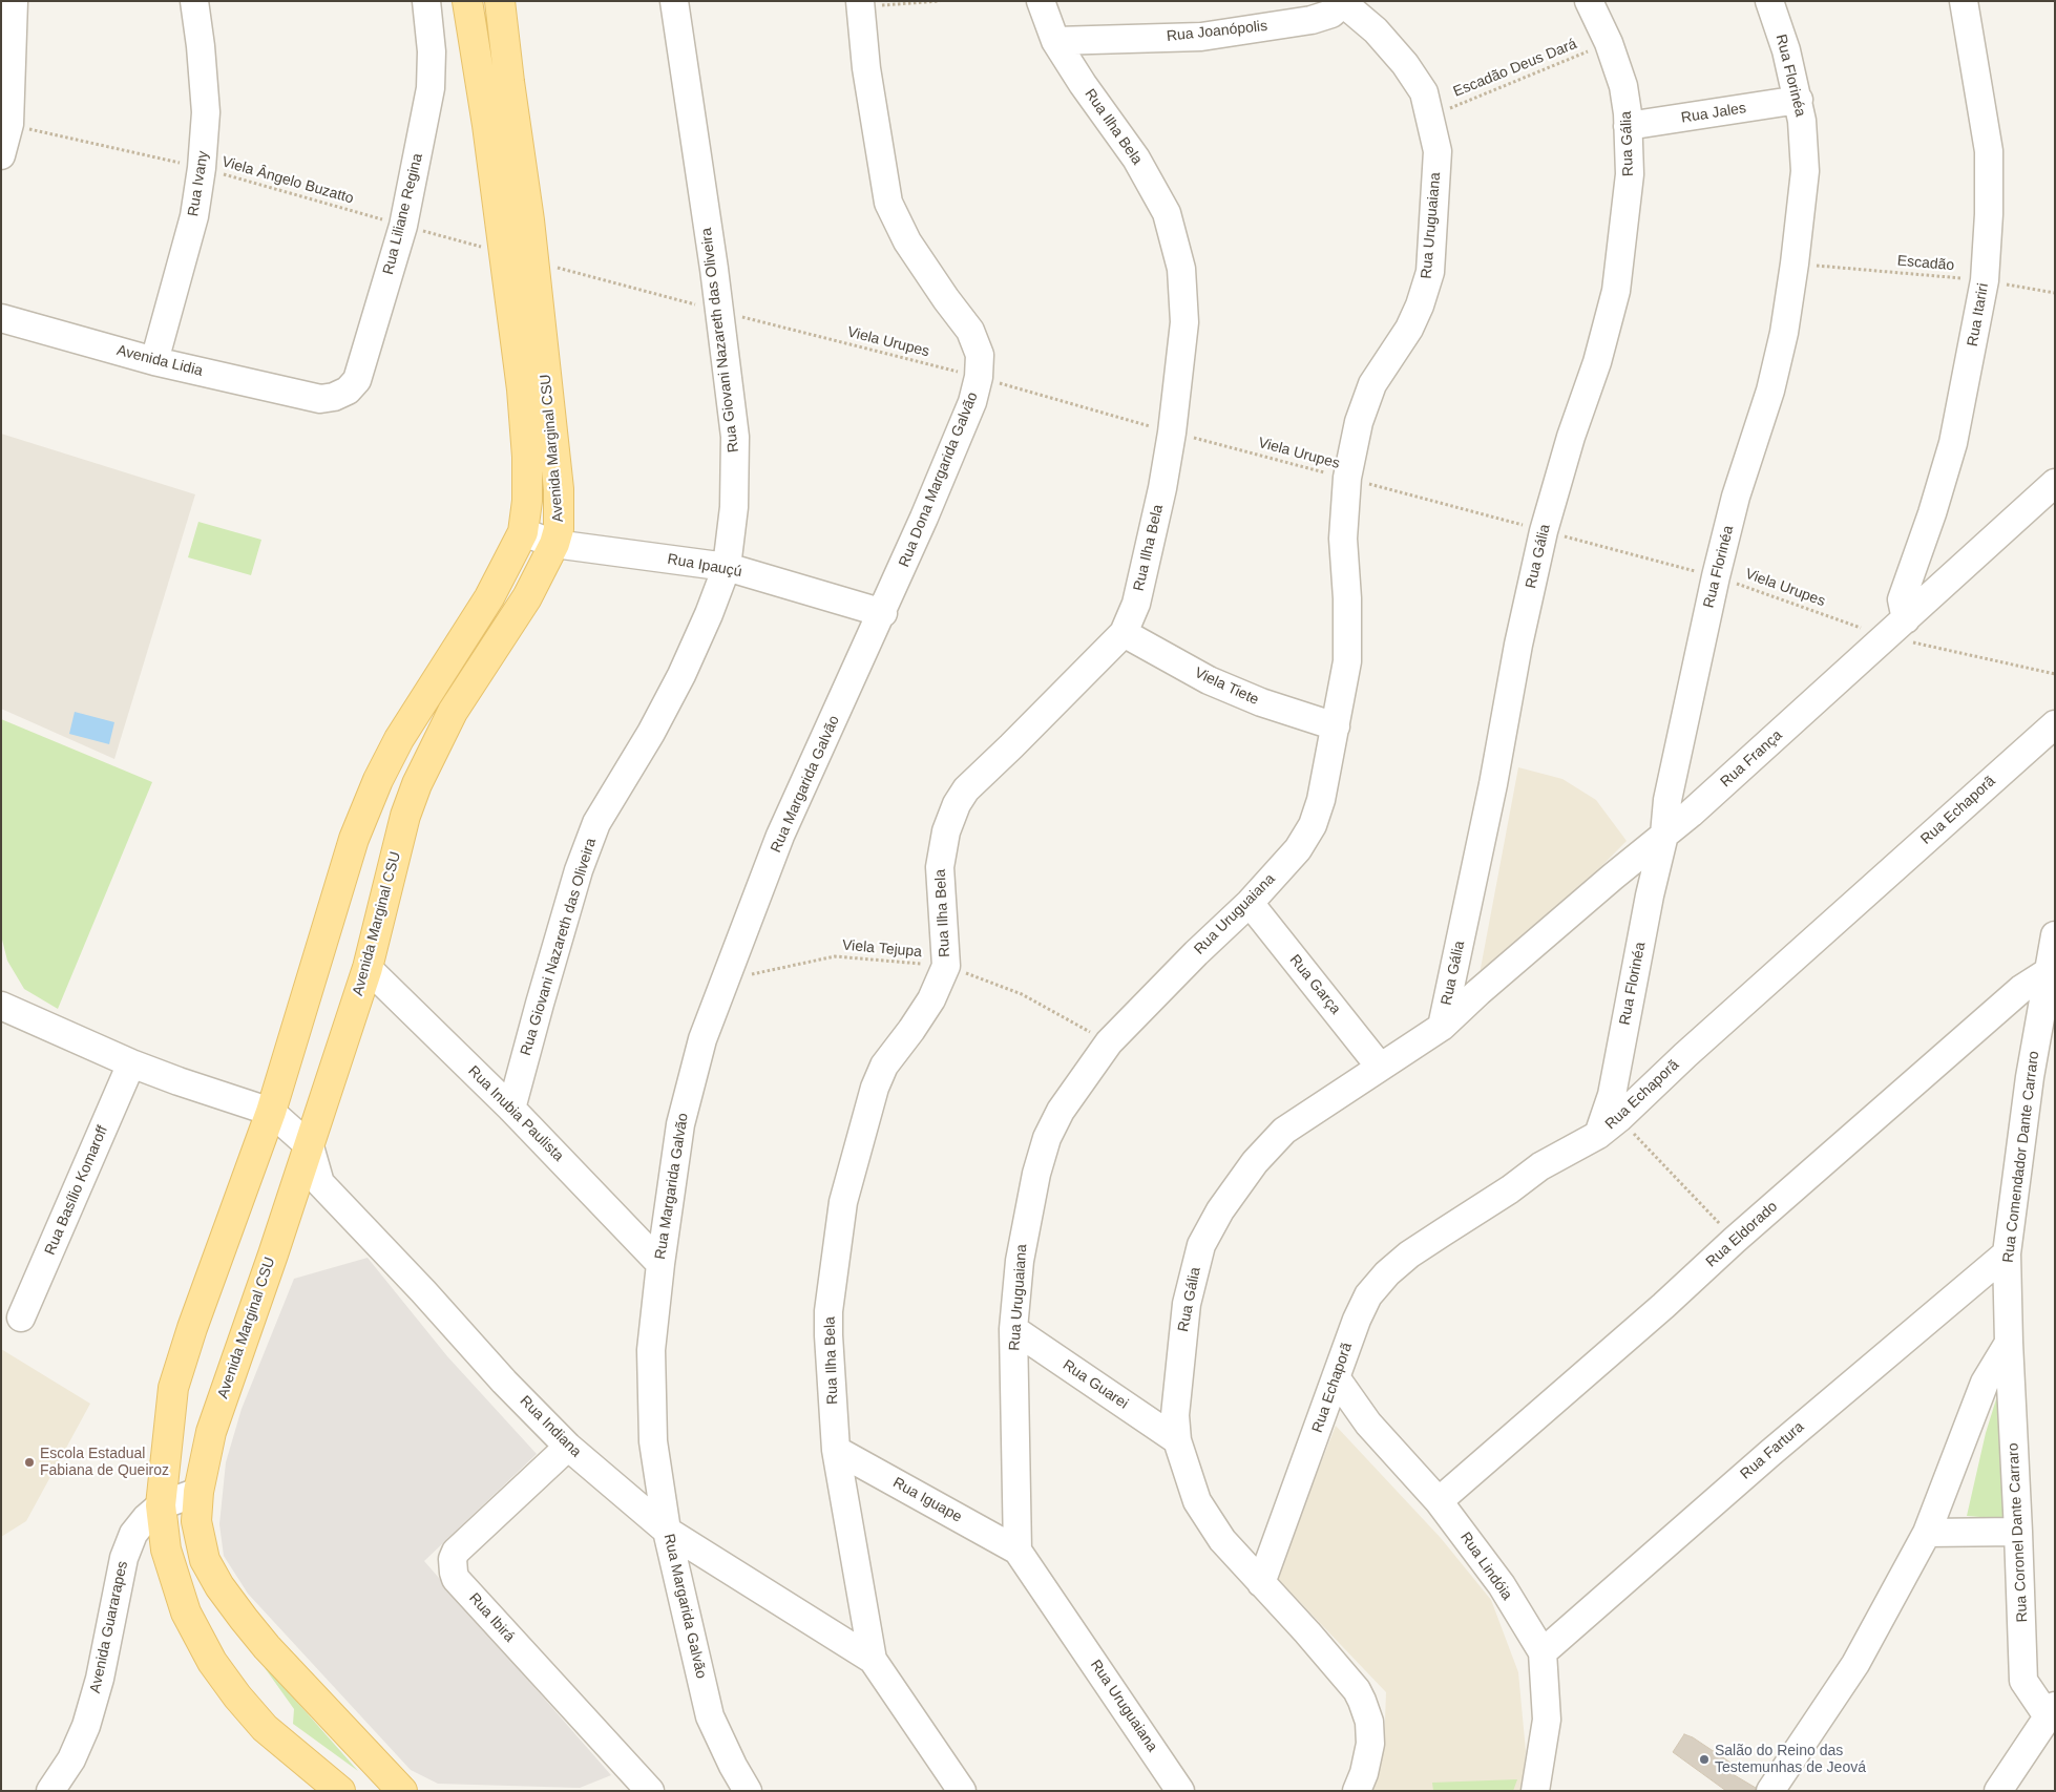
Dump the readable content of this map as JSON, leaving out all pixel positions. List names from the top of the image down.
{
  "streets": {
    "main road": ["Avenida Marginal CSU"],
    "street": [
      "Rua Joanópolis",
      "Rua Florinéa",
      "Rua Jales",
      "Rua Ilha Bela",
      "Rua Gália",
      "Rua Ivany",
      "Rua Liliane Regina",
      "Rua Uruguaiana",
      "Rua Itariri",
      "Rua Giovani Nazareth das Oliveira",
      "Avenida Lidia",
      "Rua Dona Margarida Galvão",
      "Rua Ipauçú",
      "Viela Tiete",
      "Rua França",
      "Rua Margarida Galvão",
      "Rua Echaporã",
      "Rua Garça",
      "Rua Inubia Paulista",
      "Rua Comendador Dante Carraro",
      "Rua Basílio Komaroff",
      "Rua Eldorado",
      "Rua Guarei",
      "Rua Indiana",
      "Rua Fartura",
      "Rua Iguape",
      "Rua Coronel Dante Carraro",
      "Rua Lindóia",
      "Rua Ibirá",
      "Avenida Guararapes"
    ],
    "path": [
      "Escadão Deus Dará",
      "Viela Ângelo Buzatto",
      "Escadão",
      "Viela Urupes",
      "Viela Tejupa"
    ]
  },
  "crossings": [
    ["Rua Joanópolis", "Rua Ilha Bela"],
    ["Rua Joanópolis", "Rua Uruguaiana"],
    ["Escadão Deus Dará", "Rua Gália"],
    ["Escadão Deus Dará", "Rua Uruguaiana"],
    ["Rua Florinéa", "Rua Jales"],
    ["Rua Florinéa", "Escadão"],
    ["Rua Florinéa", "Viela Urupes"],
    ["Rua Florinéa", "Rua França"],
    ["Rua Florinéa", "Rua Echaporã"],
    ["Rua Jales", "Rua Gália"],
    ["Rua Ilha Bela", "Viela Urupes"],
    ["Rua Ilha Bela", "Viela Tiete"],
    ["Rua Ilha Bela", "Viela Tejupa"],
    ["Rua Ilha Bela", "Rua Indiana"],
    ["Rua Ilha Bela", "Rua Iguape"],
    ["Rua Gália", "Viela Urupes"],
    ["Rua Gália", "Rua França"],
    ["Rua Gália", "Rua Echaporã"],
    ["Rua Gália", "Rua Garça"],
    ["Rua Gália", "Rua Guarei"],
    ["Viela Ângelo Buzatto", "Rua Ivany"],
    ["Viela Ângelo Buzatto", "Rua Liliane Regina"],
    ["Viela Ângelo Buzatto", "Avenida Marginal CSU"],
    ["Rua Ivany", "Avenida Lidia"],
    ["Rua Liliane Regina", "Avenida Lidia"],
    ["Rua Uruguaiana", "Viela Urupes"],
    ["Rua Uruguaiana", "Viela Tiete"],
    ["Rua Uruguaiana", "Viela Tejupa"],
    ["Rua Uruguaiana", "Rua Garça"],
    ["Rua Uruguaiana", "Rua Guarei"],
    ["Rua Uruguaiana", "Rua Iguape"],
    ["Escadão", "Rua Itariri"],
    ["Rua Itariri", "Viela Urupes"],
    ["Rua Itariri", "Rua França"],
    ["Rua Giovani Nazareth das Oliveira", "Viela Urupes"],
    ["Rua Giovani Nazareth das Oliveira", "Rua Ipauçú"],
    ["Rua Giovani Nazareth das Oliveira", "Rua Inubia Paulista"],
    ["Viela Urupes", "Avenida Marginal CSU"],
    ["Viela Urupes", "Rua Dona Margarida Galvão"],
    ["Viela Urupes", "Rua França"],
    ["Avenida Marginal CSU", "Rua Ipauçú"],
    ["Avenida Marginal CSU", "Rua Inubia Paulista"],
    ["Avenida Marginal CSU", "Rua Indiana"],
    ["Avenida Marginal CSU", "Avenida Guararapes"],
    ["Rua Dona Margarida Galvão", "Rua Margarida Galvão"],
    ["Rua Ipauçú", "Rua Margarida Galvão"],
    ["Rua Margarida Galvão", "Viela Tejupa"],
    ["Rua Margarida Galvão", "Rua Inubia Paulista"],
    ["Rua Margarida Galvão", "Rua Indiana"],
    ["Rua Echaporã", "Rua Lindóia"],
    ["Rua Comendador Dante Carraro", "Rua Eldorado"],
    ["Rua Comendador Dante Carraro", "Rua Fartura"],
    ["Rua Comendador Dante Carraro", "Rua Coronel Dante Carraro"],
    ["Rua Eldorado", "Rua Lindóia"],
    ["Rua Indiana", "Rua Ibirá"],
    ["Rua Fartura", "Rua Lindóia"]
  ],
  "places": ["Escola Estadual Fabiana de Queiroz", "Salão do Reino das Testemunhas de Jeová"]
}
